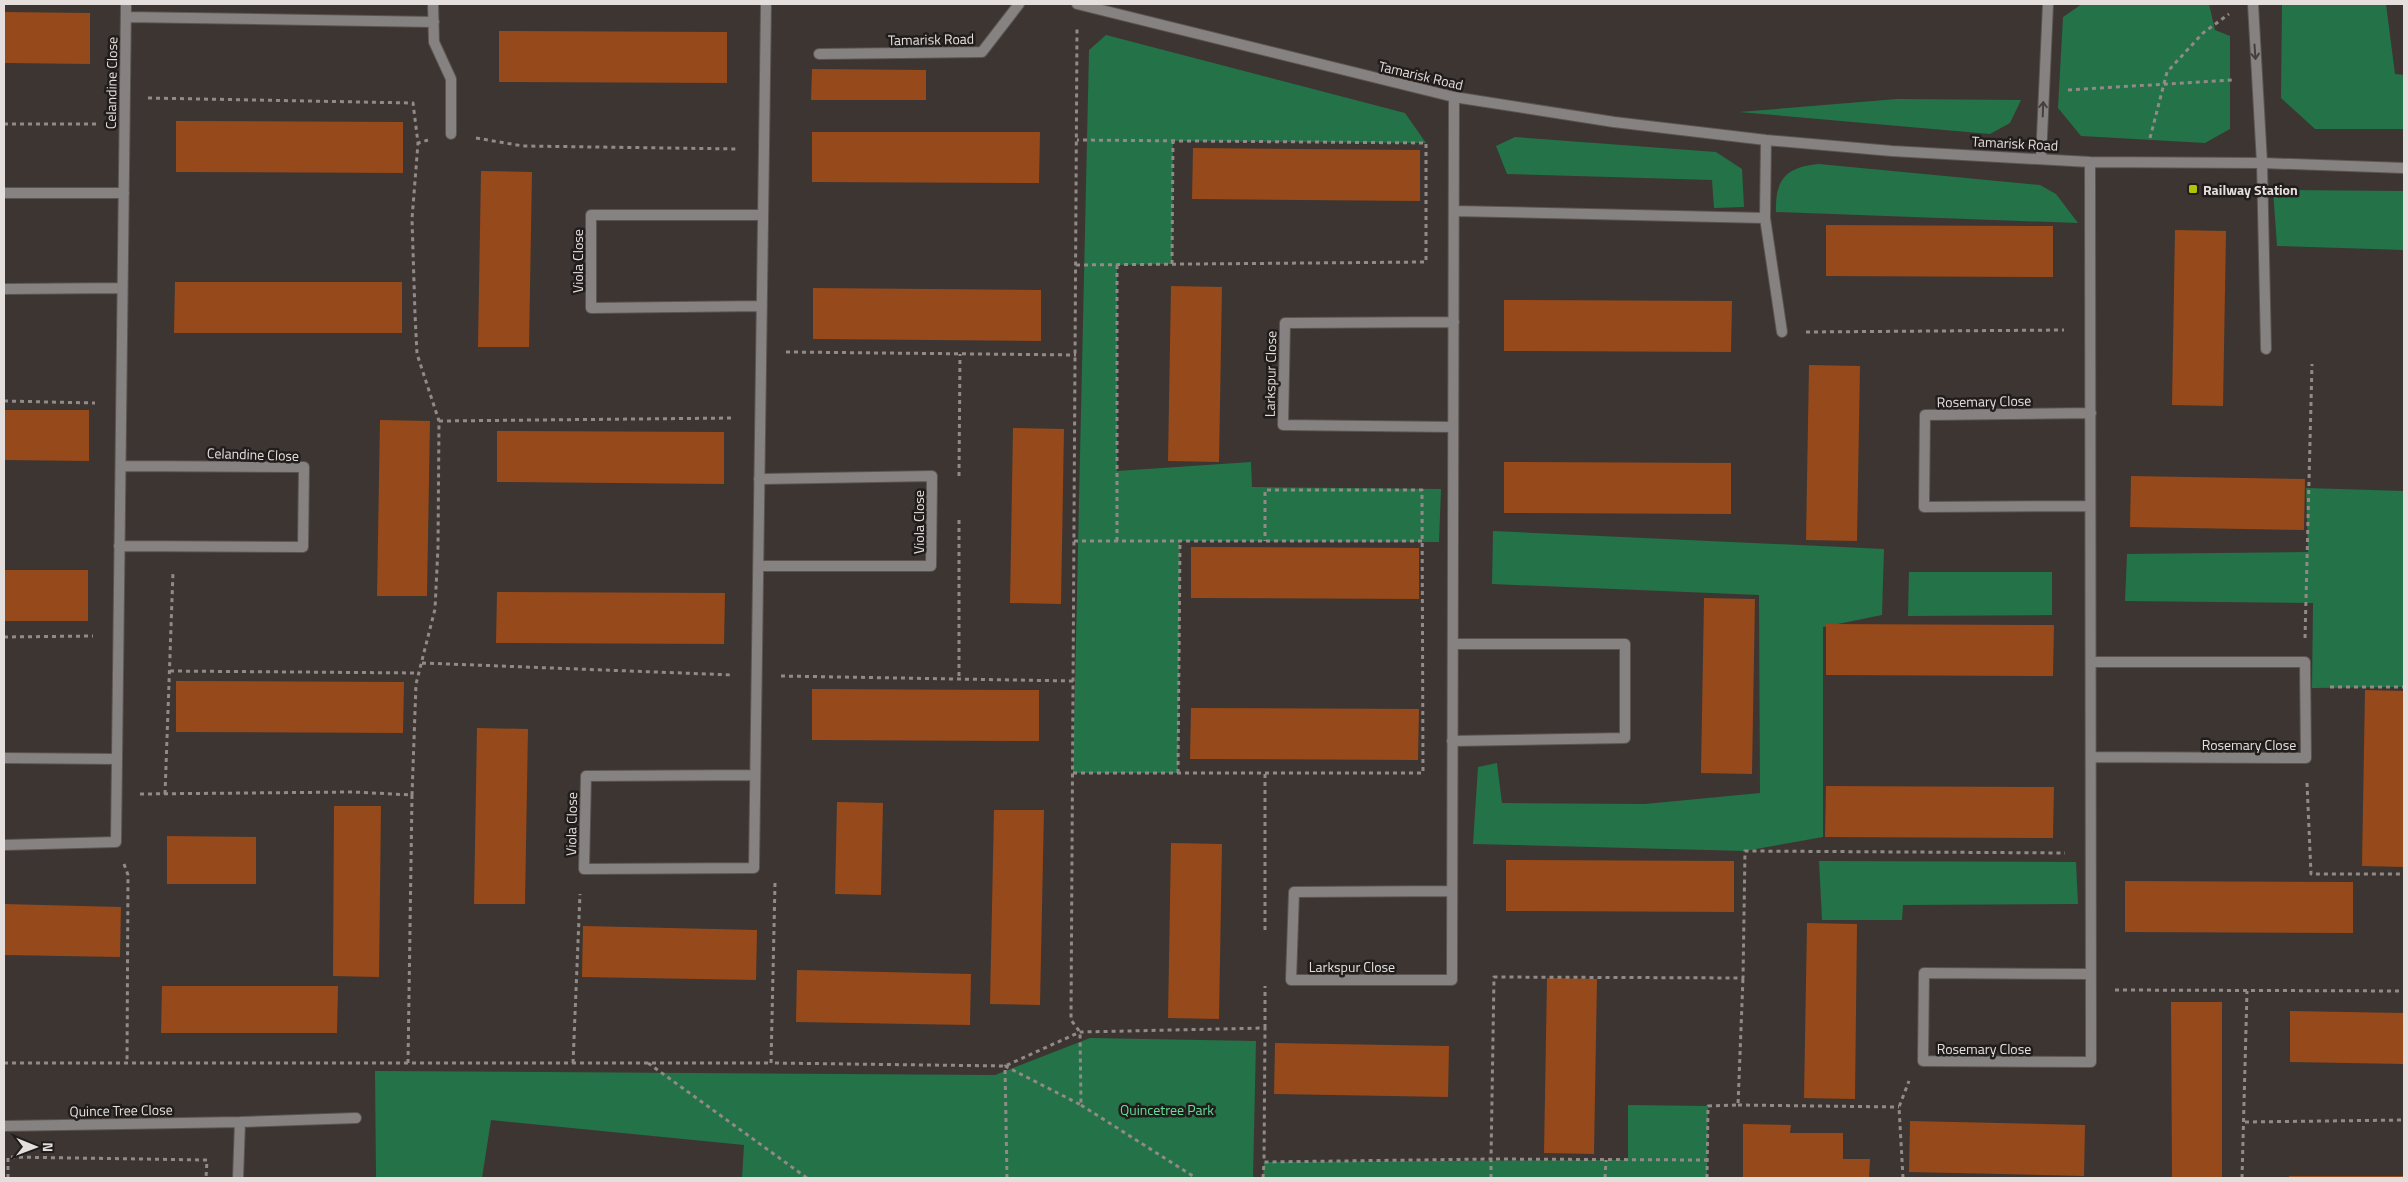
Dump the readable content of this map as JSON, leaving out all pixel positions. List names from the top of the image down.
{
  "streets": {
    "street": [
      "Tamarisk Road",
      "Celandine Close",
      "Viola Close",
      "Larkspur Close",
      "Rosemary Close",
      "Quince Tree Close"
    ]
  },
  "crossings": [
    ["Tamarisk Road", "Larkspur Close"],
    ["Tamarisk Road", "Rosemary Close"]
  ],
  "parks": ["Quincetree Park"],
  "places": {
    "transit": ["Railway Station"]
  },
  "north": "right"
}
